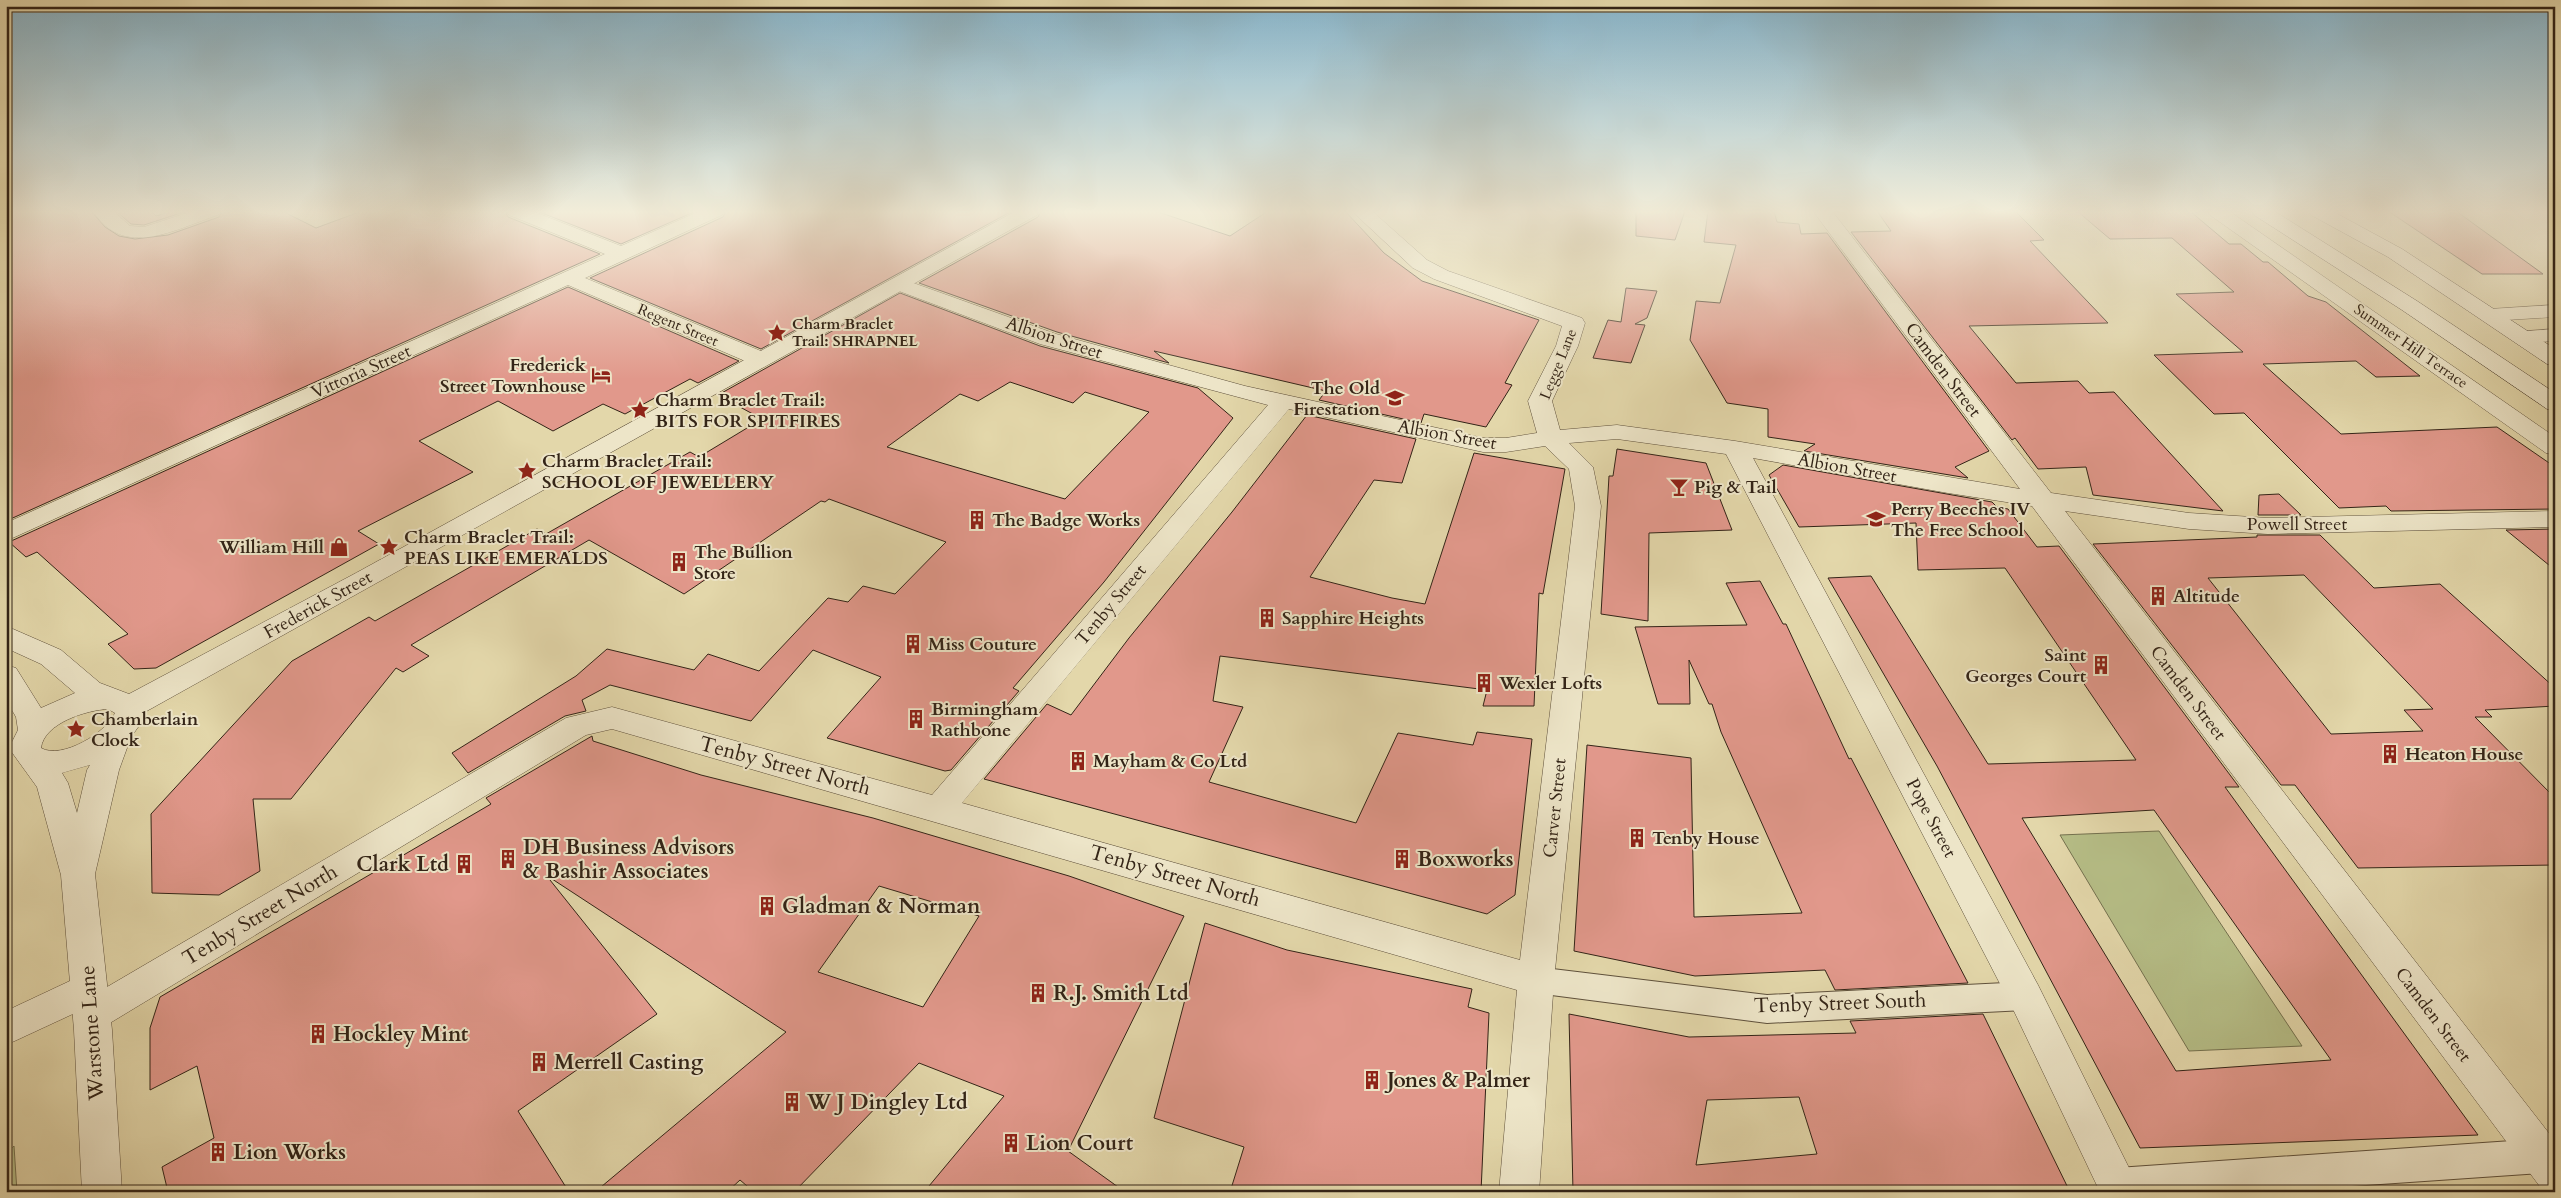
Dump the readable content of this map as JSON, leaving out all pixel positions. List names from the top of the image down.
{
  "streets": {
    "street": [
      "Regent Street",
      "Albion Street",
      "Summer Hill Terrace",
      "Legge Lane",
      "Camden Street",
      "Vittoria Street",
      "Powell Street",
      "Frederick Street",
      "Tenby Street",
      "Tenby Street North",
      "Carver Street",
      "Pope Street",
      "Tenby Street South",
      "Warstone Lane"
    ]
  },
  "crossings": [
    ["Regent Street", "Vittoria Street"],
    ["Regent Street", "Frederick Street"],
    ["Albion Street", "Legge Lane"],
    ["Albion Street", "Camden Street"],
    ["Albion Street", "Powell Street"],
    ["Albion Street", "Frederick Street"],
    ["Albion Street", "Tenby Street"],
    ["Albion Street", "Carver Street"],
    ["Albion Street", "Pope Street"],
    ["Legge Lane", "Carver Street"],
    ["Camden Street", "Powell Street"],
    ["Frederick Street", "Warstone Lane"],
    ["Tenby Street", "Tenby Street North"],
    ["Tenby Street North", "Carver Street"],
    ["Tenby Street North", "Tenby Street South"],
    ["Tenby Street North", "Warstone Lane"],
    ["Carver Street", "Tenby Street South"],
    ["Pope Street", "Tenby Street South"]
  ],
  "places": {
    "place": [
      "Charm Braclet Trail: SHRAPNEL",
      "Charm Braclet Trail: BITS FOR SPITFIRES",
      "Charm Braclet Trail: SCHOOL OF JEWELLERY",
      "Charm Braclet Trail: PEAS LIKE EMERALDS",
      "Chamberlain Clock"
    ],
    "hotel": ["Frederick Street Townhouse"],
    "school or university": ["The Old Firestation", "Perry Beeches IV The Free School"],
    "bar": ["Pig & Tail"],
    "building": [
      "The Badge Works",
      "The Bullion Store",
      "Altitude",
      "Sapphire Heights",
      "Miss Couture",
      "Saint Georges Court",
      "Wexler Lofts",
      "Birmingham Rathbone",
      "Heaton House",
      "Mayham & Co Ltd",
      "Tenby House",
      "DH Business Advisors & Bashir Associates",
      "Boxworks",
      "Clark Ltd",
      "Gladman & Norman",
      "R.J. Smith Ltd",
      "Hockley Mint",
      "Merrell Casting",
      "Jones & Palmer",
      "W J Dingley Ltd",
      "Lion Court",
      "Lion Works"
    ],
    "shop": ["William Hill"]
  }
}
